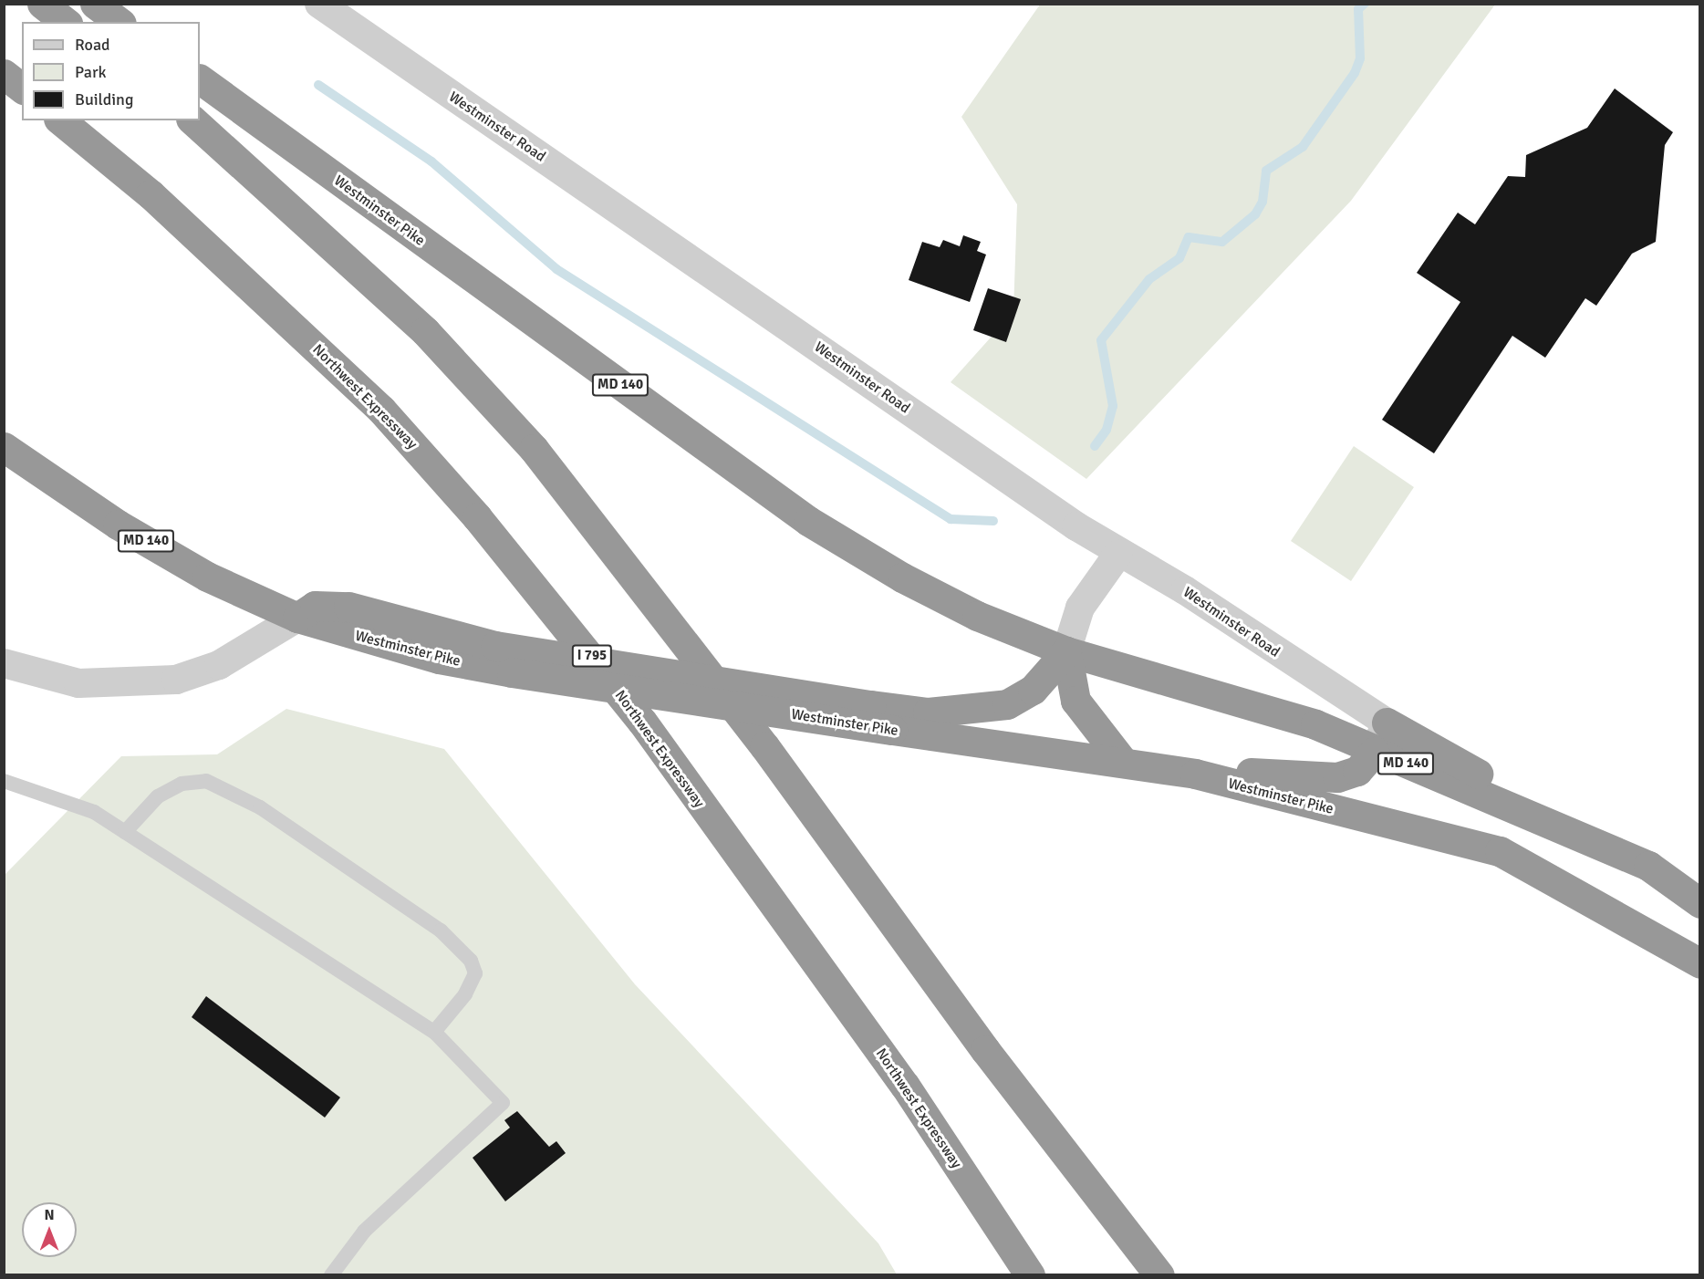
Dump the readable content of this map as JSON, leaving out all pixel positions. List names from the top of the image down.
{
  "streets": {
    "highway": [
      "Westminster Pike",
      "MD 140",
      "Northwest Expressway",
      "I 795"
    ],
    "street": ["Westminster Road"]
  },
  "legend": ["Road", "Park", "Building"],
  "north": "top"
}
